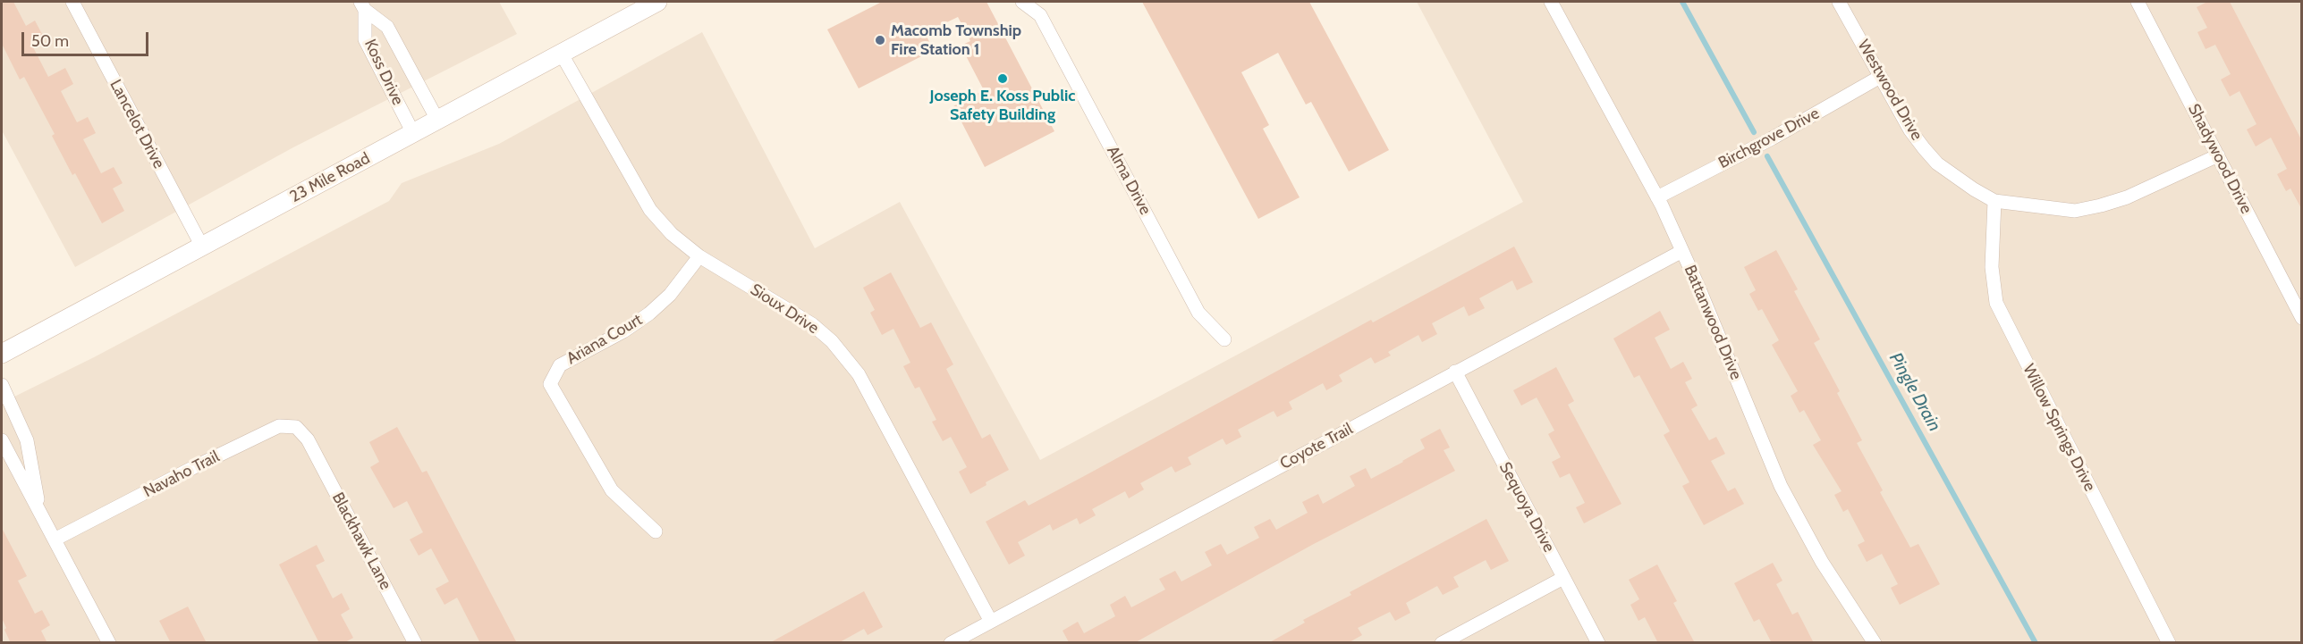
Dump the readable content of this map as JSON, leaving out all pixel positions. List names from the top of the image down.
{
  "streets": {
    "main road": ["23 Mile Road"],
    "street": [
      "Koss Drive",
      "Westwood Drive",
      "Lancelot Drive",
      "Birchgrove Drive",
      "Shadywood Drive",
      "Alma Drive",
      "Sioux Drive",
      "Battanwood Drive",
      "Ariana Court",
      "Willow Springs Drive",
      "Coyote Trail",
      "Navaho Trail",
      "Sequoya Drive",
      "Blackhawk Lane"
    ]
  },
  "crossings": [
    ["Koss Drive", "23 Mile Road"],
    ["Westwood Drive", "Birchgrove Drive"],
    ["Westwood Drive", "Shadywood Drive"],
    ["Westwood Drive", "Willow Springs Drive"],
    ["Lancelot Drive", "23 Mile Road"],
    ["Birchgrove Drive", "Battanwood Drive"],
    ["23 Mile Road", "Sioux Drive"],
    ["Sioux Drive", "Ariana Court"],
    ["Sioux Drive", "Coyote Trail"],
    ["Battanwood Drive", "Coyote Trail"],
    ["Coyote Trail", "Sequoya Drive"],
    ["Navaho Trail", "Blackhawk Lane"]
  ],
  "water": ["Pingle Drain"],
  "places": ["Macomb Township Fire Station 1", "Joseph E. Koss Public Safety Building"],
  "scale_bar": "50 m"
}
